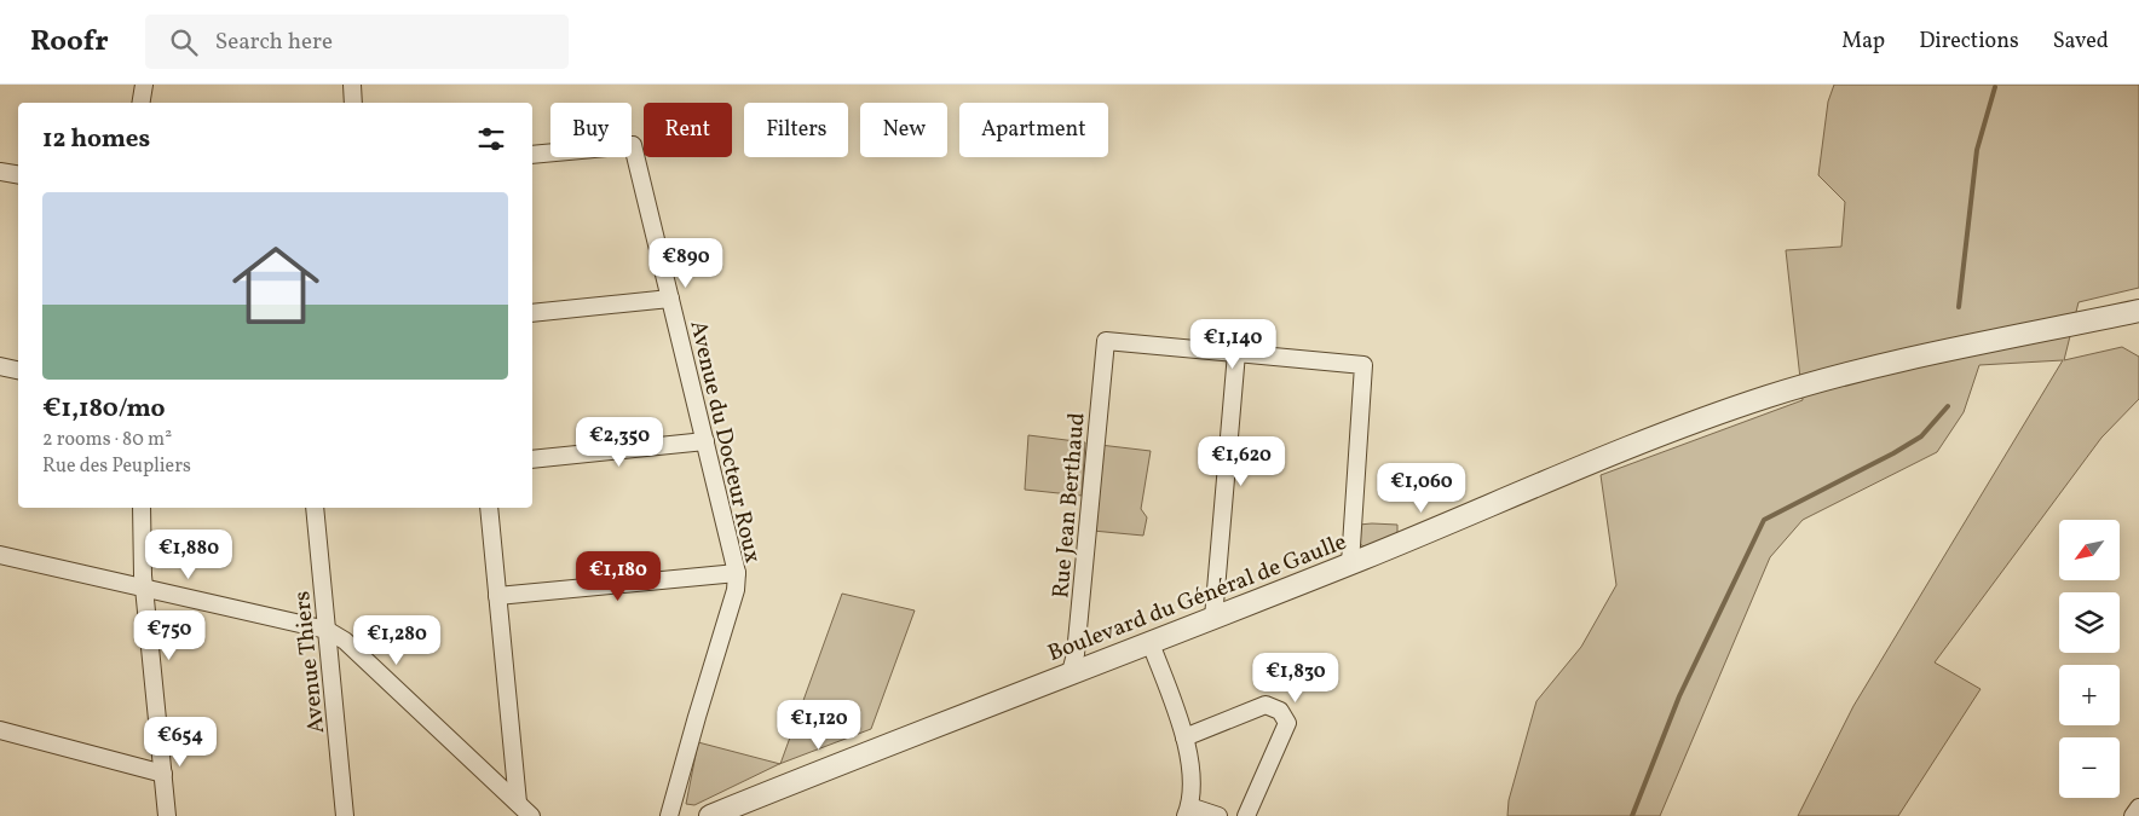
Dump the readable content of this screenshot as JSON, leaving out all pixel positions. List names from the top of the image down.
{
  "streets": {
    "street": [
      "Avenue du Docteur Roux",
      "Rue Jean Berthaud",
      "Boulevard du Général de Gaulle",
      "Avenue Thiers"
    ]
  },
  "crossings": [
    ["Rue Jean Berthaud", "Boulevard du Général de Gaulle"]
  ],
  "north": "bottom left",
  "page": {
    "header": "Roofr",
    "search": "Search here",
    "nav": ["Map", "Directions", "Saved"],
    "chip": [
      "Buy",
      "Rent",
      "Filters",
      "New",
      "Apartment"
    ],
    "heading": "12 homes",
    "list": [
      {
        "name": "€1,180/mo",
        "note": "2 rooms · 80 m² · Rue des Peupliers"
      }
    ],
    "price": [
      "€890",
      "€1,140",
      "€2,350",
      "€1,620",
      "€1,060",
      "€1,880",
      "€1,180",
      "€750",
      "€1,280",
      "€1,830",
      "€1,120",
      "€654"
    ],
    "map_buttons": ["+", "−"]
  }
}
